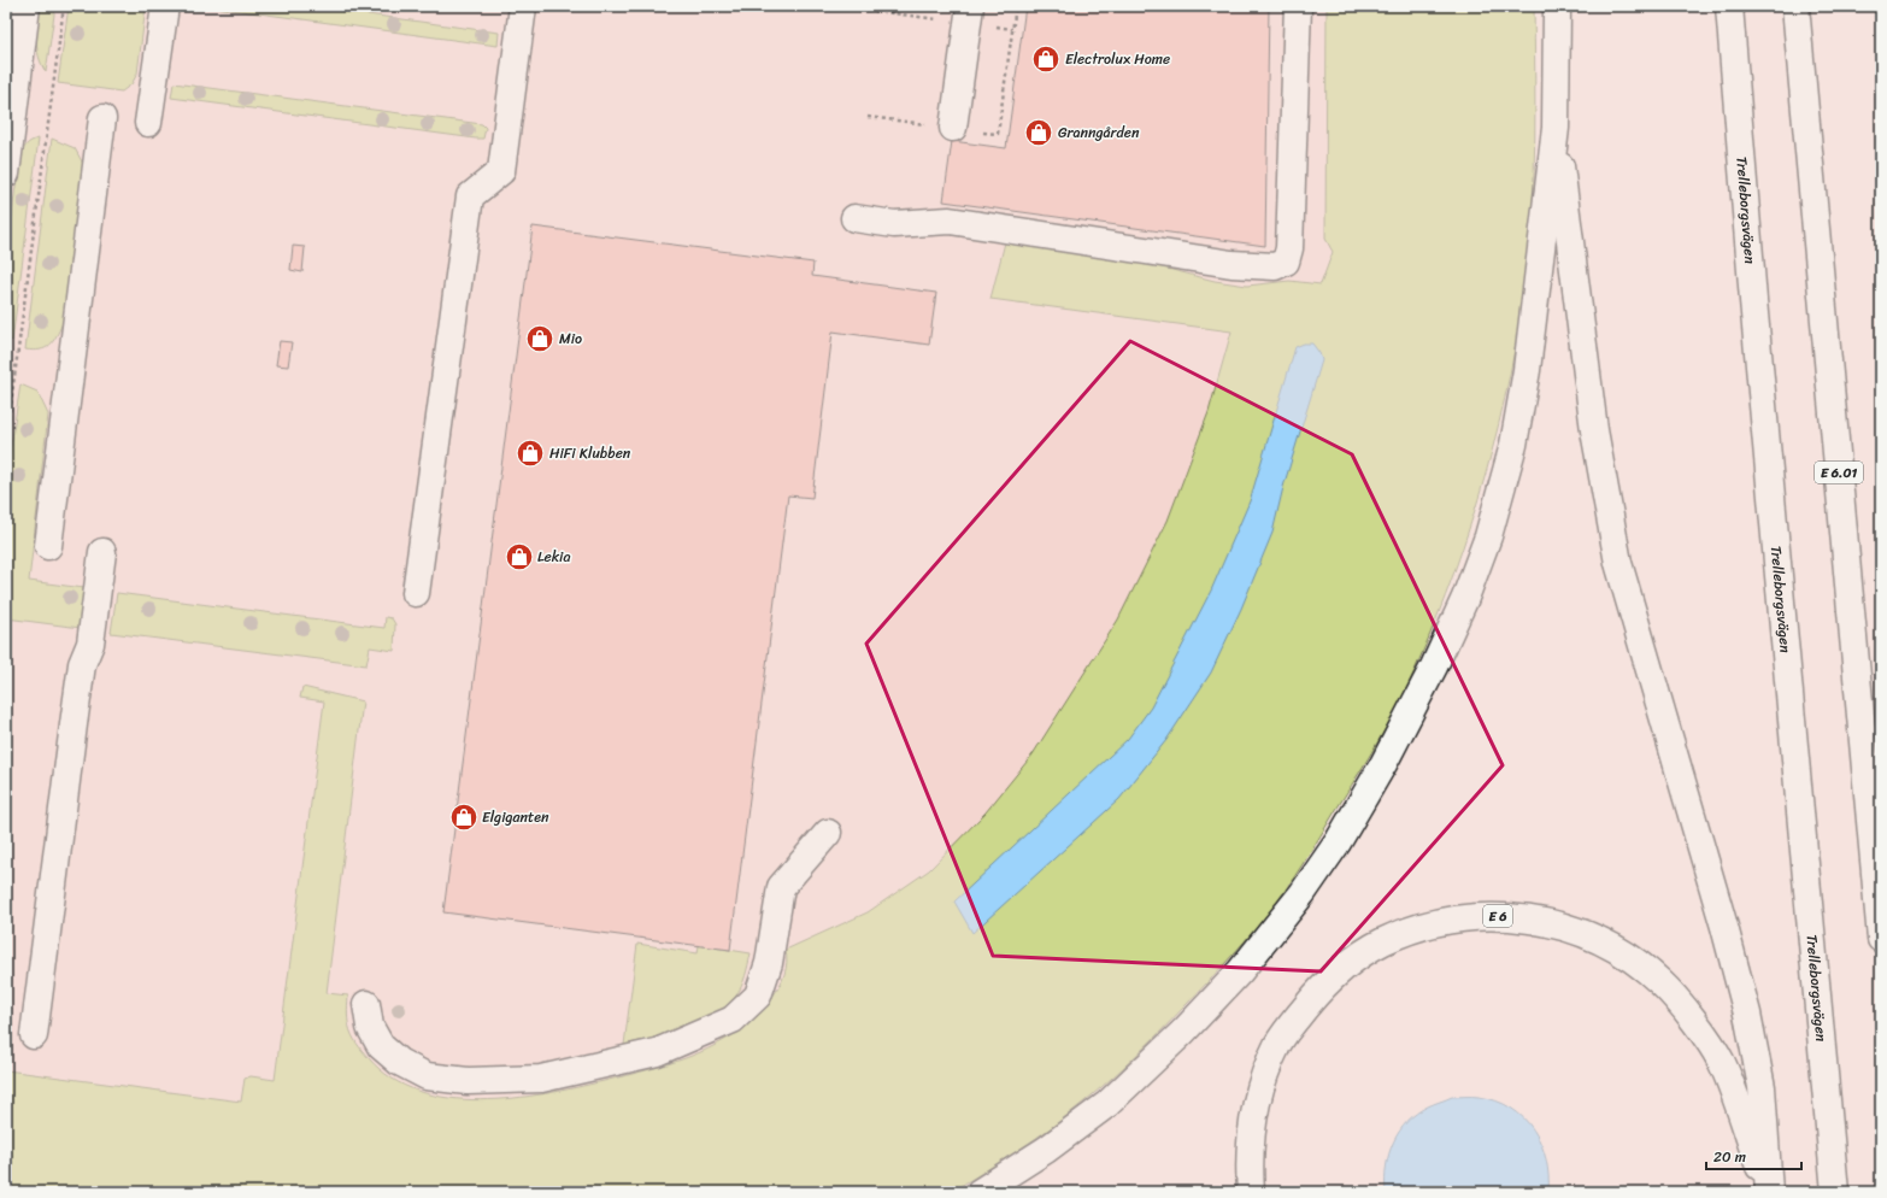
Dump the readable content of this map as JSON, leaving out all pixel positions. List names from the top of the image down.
{
  "streets": {
    "main road": ["Trelleborgsvägen", "E 6.01", "E 6"]
  },
  "places": {
    "shop": [
      "Electrolux Home",
      "Granngården",
      "Mio",
      "HiFi Klubben",
      "Lekia",
      "Elgiganten"
    ]
  },
  "scale_bar": "20 m"
}
